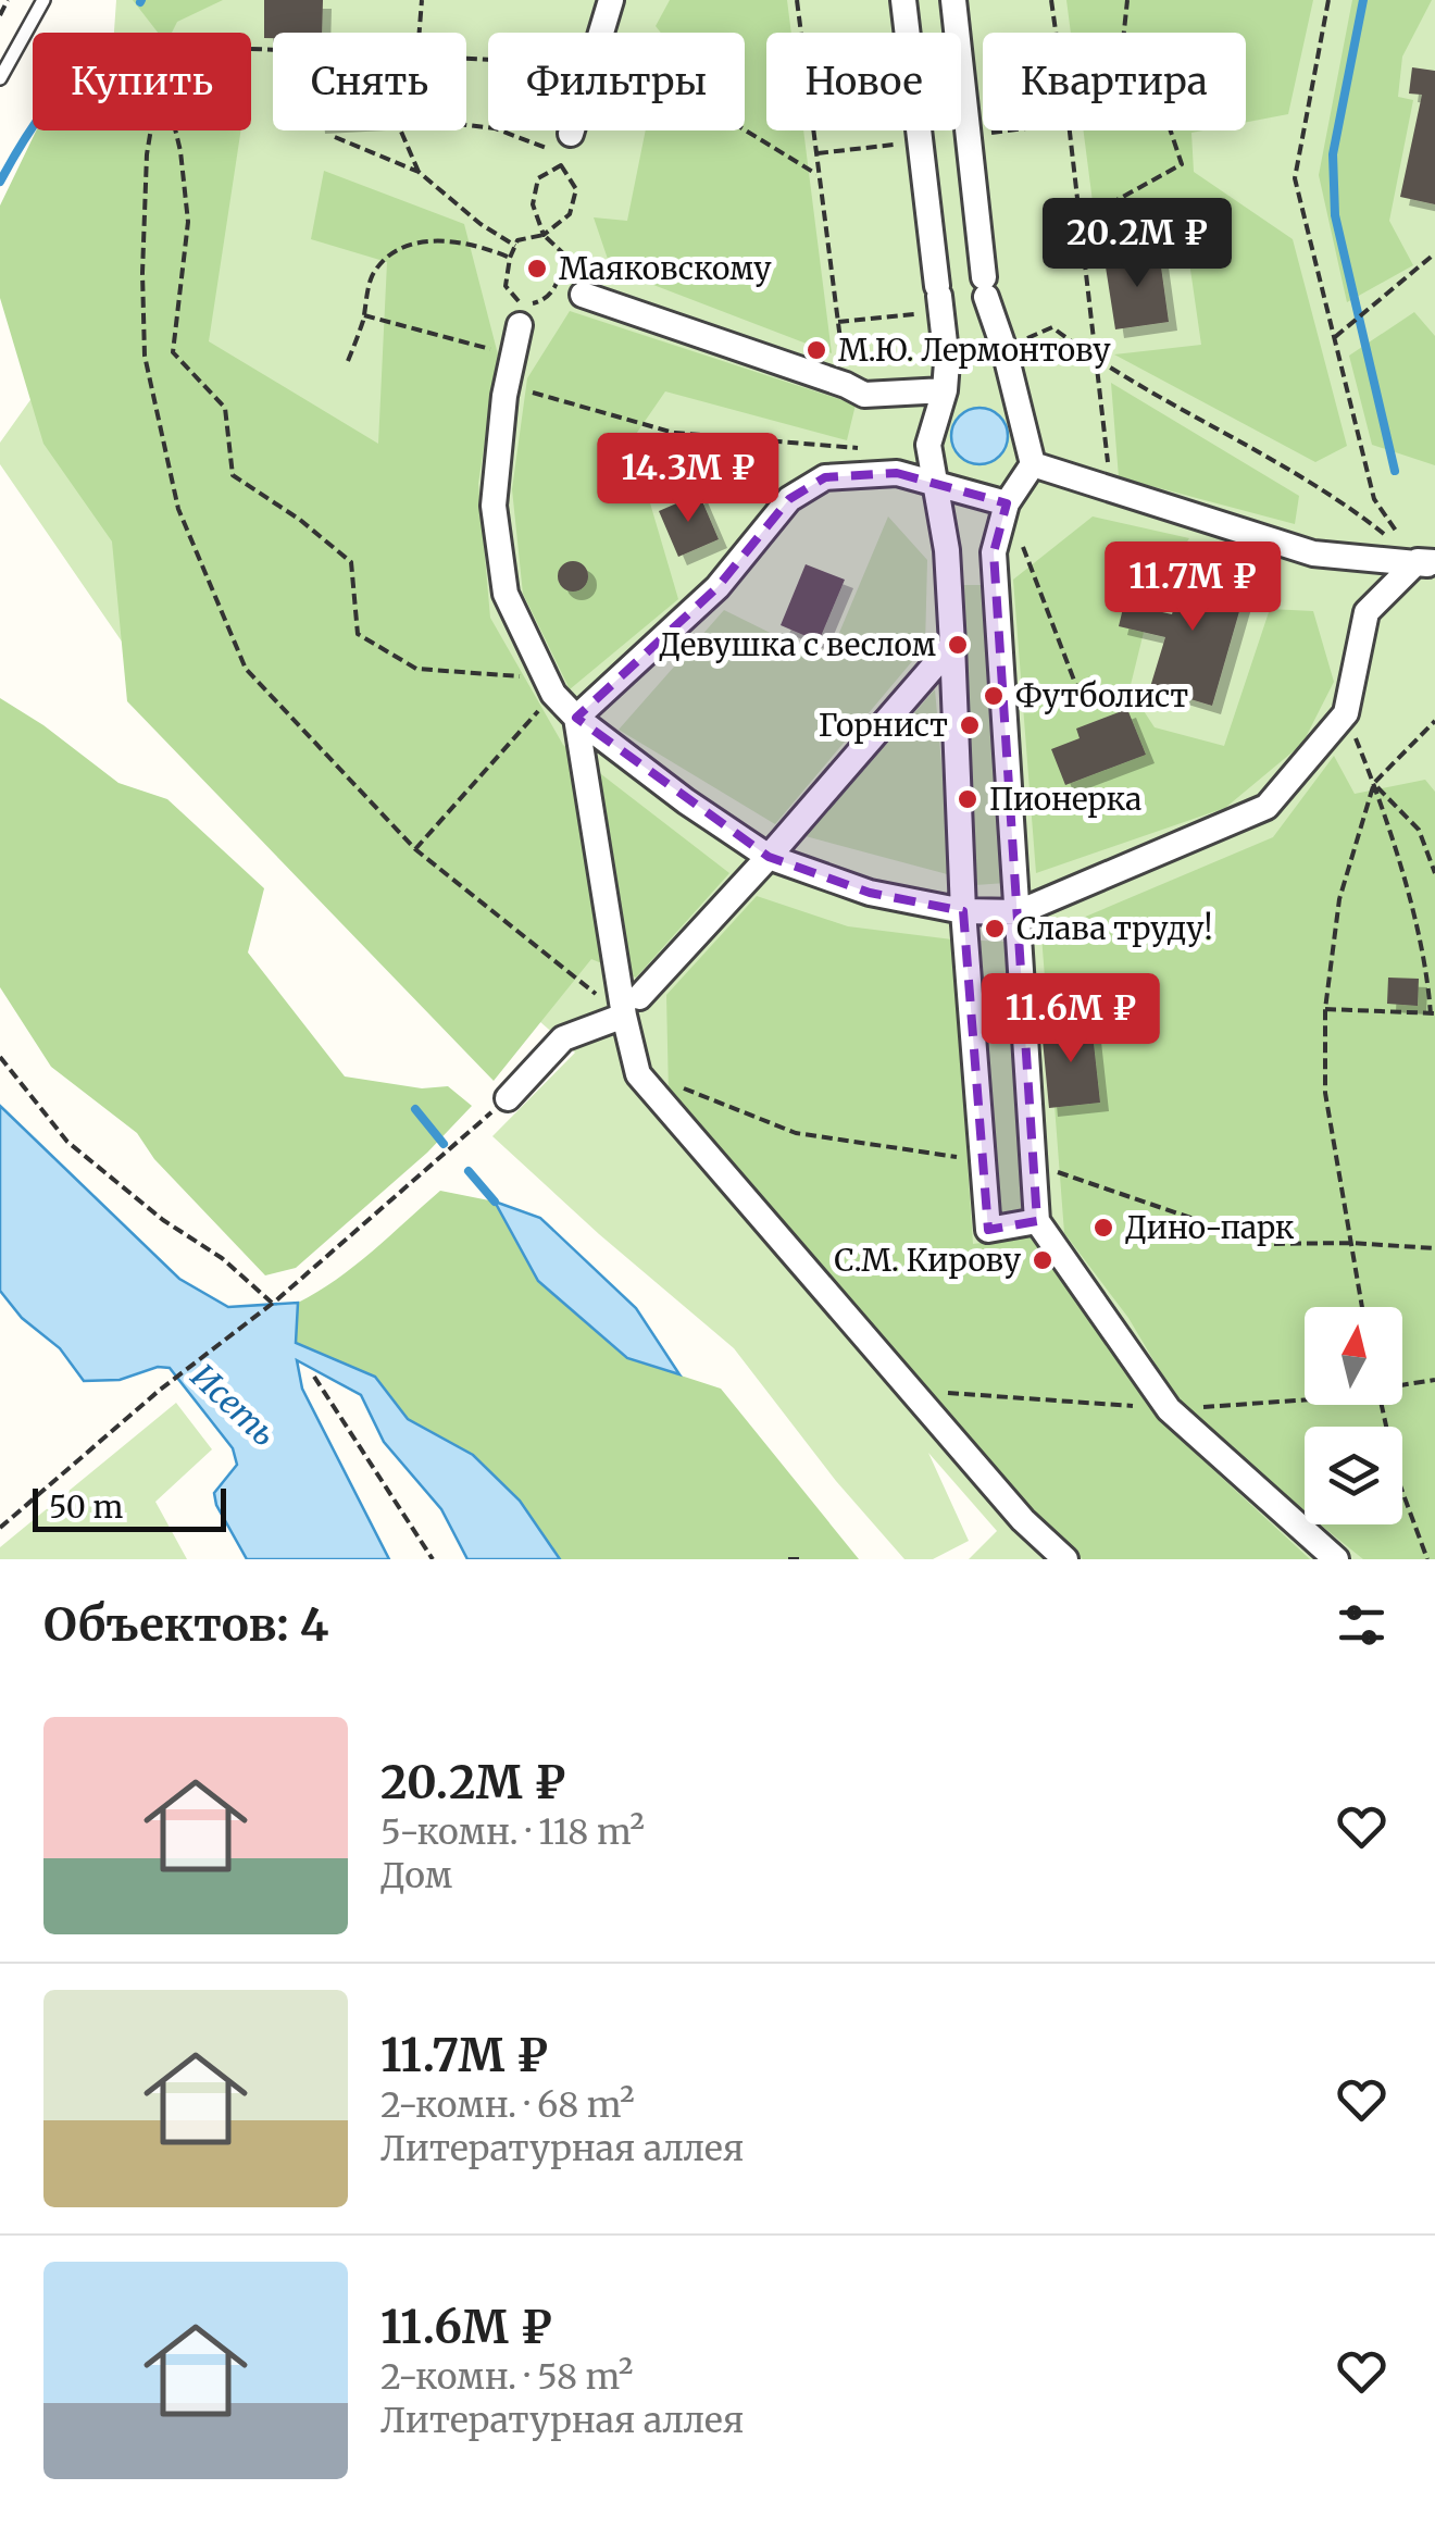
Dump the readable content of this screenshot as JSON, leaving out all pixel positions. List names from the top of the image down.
{
  "water": ["Исеть"],
  "places": [
    "Маяковскому",
    "М.Ю. Лермонтову",
    "Девушка с веслом",
    "Футболист",
    "Горнист",
    "Пионерка",
    "Слава труду!",
    "Дино-парк",
    "С.М. Кирову"
  ],
  "scale_bar": "50 m",
  "north": "top",
  "page": {
    "chip": [
      "Купить",
      "Снять",
      "Фильтры",
      "Новое",
      "Квартира"
    ],
    "price": [
      "20.2M ₽",
      "14.3M ₽",
      "11.7M ₽",
      "11.6M ₽"
    ],
    "scale": "50 m",
    "heading": "Объектов: 4",
    "list": [
      {
        "name": "20.2M ₽",
        "note": "5-комн. · 118 m² · Дом"
      },
      {
        "name": "11.7M ₽",
        "note": "2-комн. · 68 m² · Литературная аллея"
      },
      {
        "name": "11.6M ₽",
        "note": "2-комн. · 58 m² · Литературная аллея"
      }
    ]
  }
}
